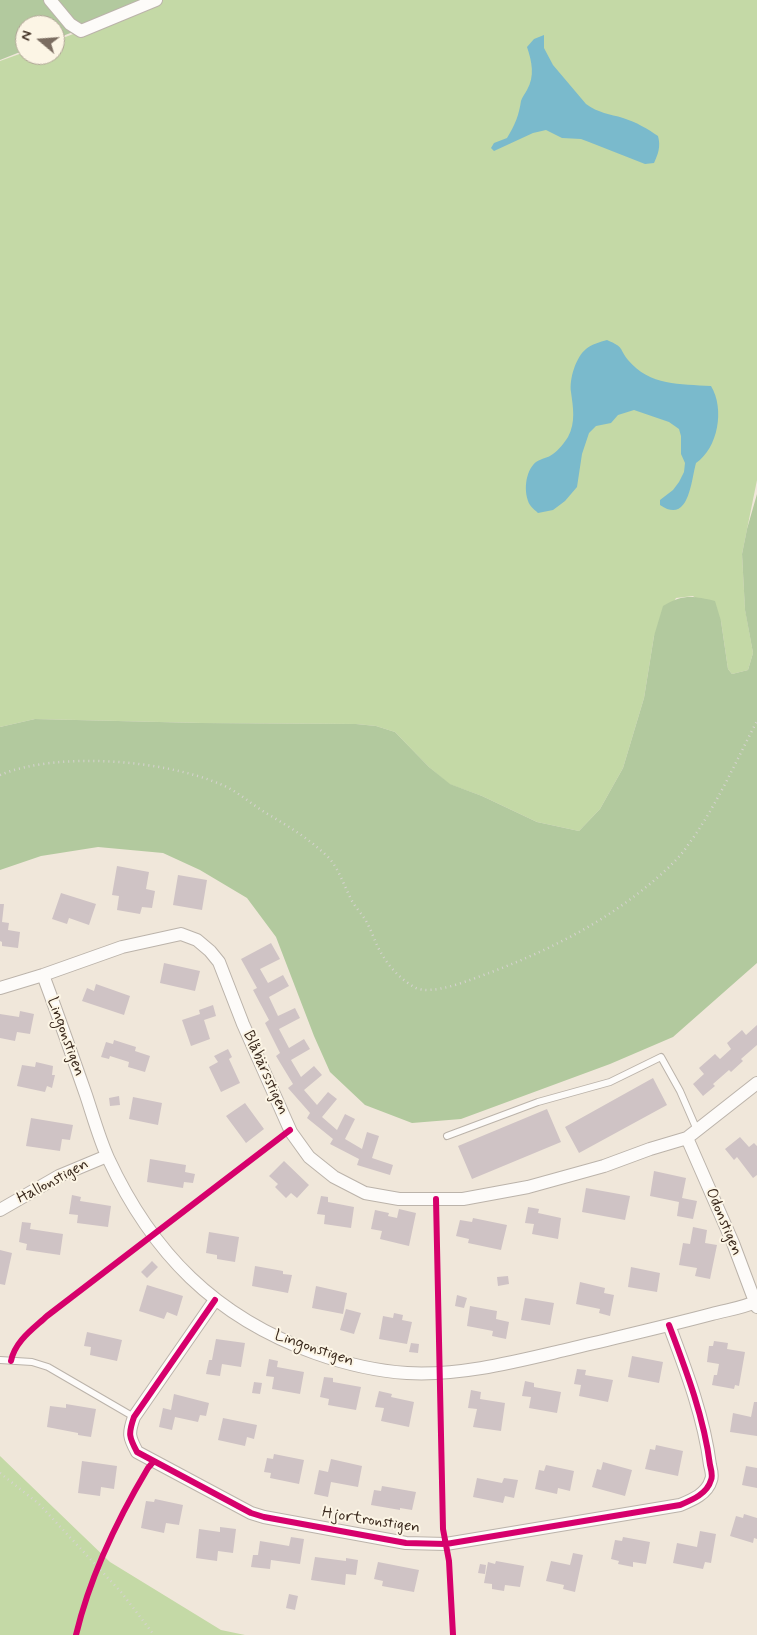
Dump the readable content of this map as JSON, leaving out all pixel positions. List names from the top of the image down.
{
  "streets": {
    "street": [
      "Lingonstigen",
      "Blåbärsstigen",
      "Hallonstigen",
      "Odonstigen",
      "Hjortronstigen"
    ]
  },
  "crossings": [
    ["Lingonstigen", "Blåbärsstigen"],
    ["Lingonstigen", "Hallonstigen"],
    ["Lingonstigen", "Odonstigen"],
    ["Lingonstigen", "Hjortronstigen"],
    ["Blåbärsstigen", "Odonstigen"]
  ],
  "north": "left"
}
